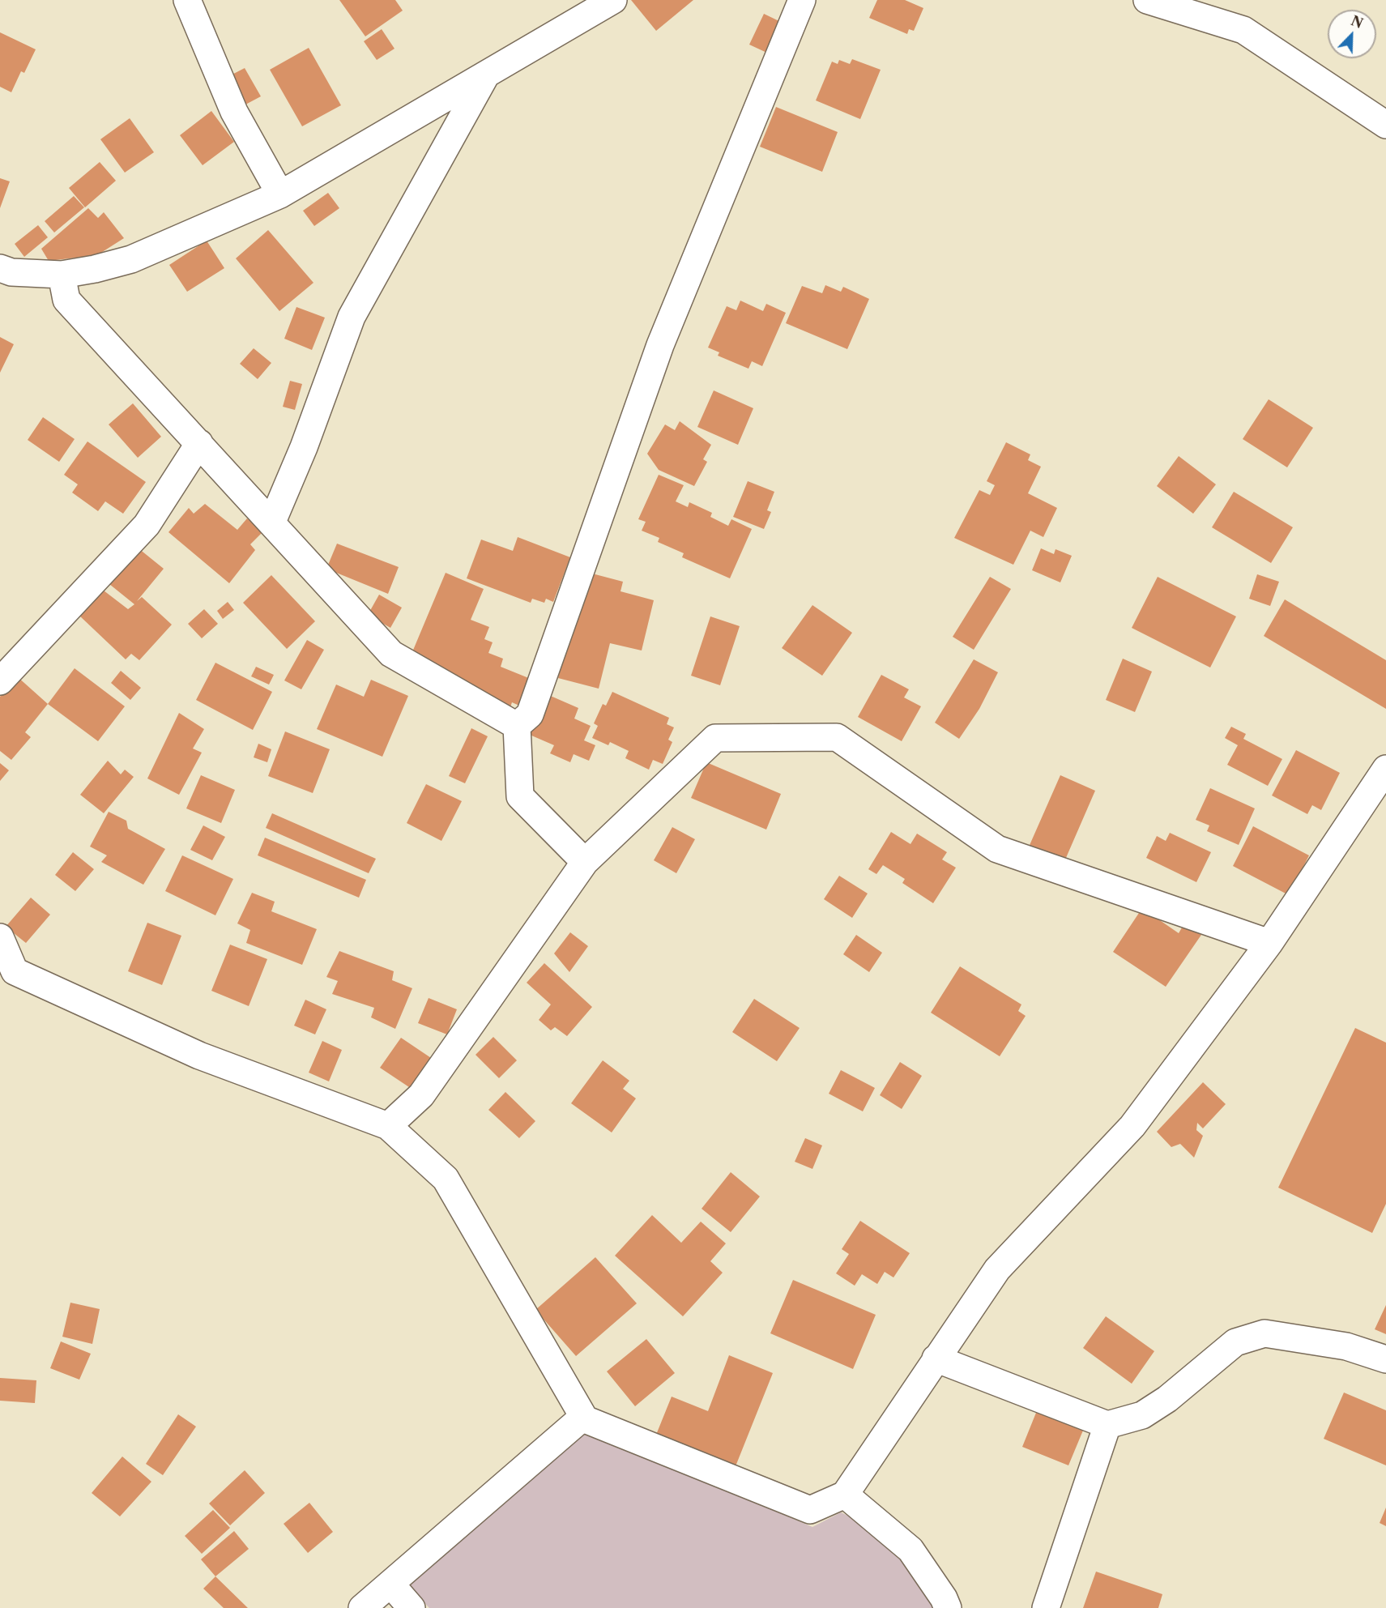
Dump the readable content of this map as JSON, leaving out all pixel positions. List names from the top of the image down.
{
  "north": "top right"
}
